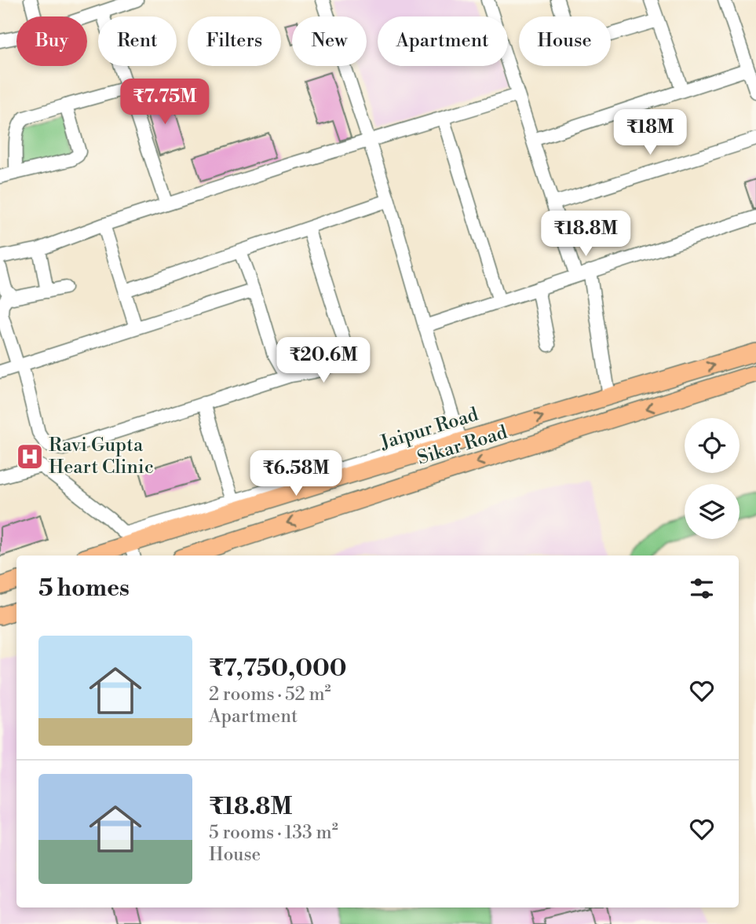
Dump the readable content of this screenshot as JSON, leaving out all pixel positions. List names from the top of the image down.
{
  "streets": {
    "main road": ["Jaipur Road", "Sikar Road"]
  },
  "one_way": ["Jaipur Road", "Sikar Road"],
  "places": {
    "hospital": ["Ravi Gupta Heart Clinic"]
  },
  "page": {
    "chip": [
      "Buy",
      "Rent",
      "Filters",
      "New",
      "Apartment",
      "House"
    ],
    "price": [
      "₹7.75M",
      "₹18M",
      "₹18.8M",
      "₹20.6M",
      "₹6.58M"
    ],
    "heading": "5 homes",
    "list": [
      {
        "name": "₹7,750,000",
        "note": "2 rooms · 52 m² · Apartment"
      },
      {
        "name": "₹18.8M",
        "note": "5 rooms · 133 m² · House"
      }
    ]
  }
}
